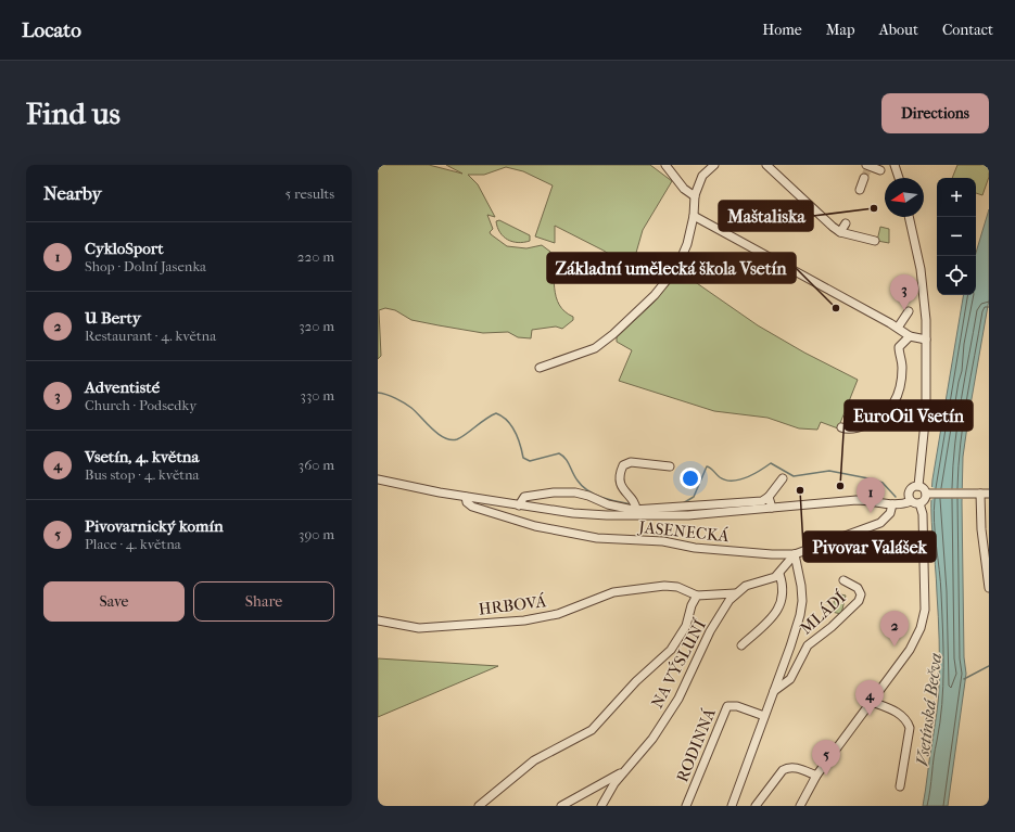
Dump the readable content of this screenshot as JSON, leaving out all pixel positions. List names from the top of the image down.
{
  "streets": {
    "street": [
      "JASENECKÁ",
      "HRBOVÁ",
      "MLÁDÍ",
      "NA VÝSLUNÍ",
      "RODINNÁ"
    ]
  },
  "crossings": [
    ["JASENECKÁ", "MLÁDÍ"],
    ["HRBOVÁ", "NA VÝSLUNÍ"],
    ["MLÁDÍ", "RODINNÁ"]
  ],
  "water": ["Vsetínská Bečva"],
  "places": [
    "Maštaliska",
    "Základní umělecká škola Vsetín",
    "EuroOil Vsetín",
    "Pivovar Valášek"
  ],
  "north": "left",
  "page": {
    "header": "Locato",
    "nav": [
      "Home",
      "Map",
      "About",
      "Contact"
    ],
    "buttons": [
      "Directions",
      ["Save", "Share"]
    ],
    "title": "Find us",
    "heading": ["Nearby", "5 results"],
    "map_buttons": ["+", "−"],
    "list": [
      {
        "mark": "1",
        "name": "CykloSport",
        "note": "Shop · Dolní Jasenka",
        "value": "220 m"
      },
      {
        "mark": "2",
        "name": "U Berty",
        "note": "Restaurant · 4. května",
        "value": "320 m"
      },
      {
        "mark": "3",
        "name": "Adventisté",
        "note": "Church · Podsedky",
        "value": "330 m"
      },
      {
        "mark": "4",
        "name": "Vsetín, 4. května",
        "note": "Bus stop · 4. května",
        "value": "360 m"
      },
      {
        "mark": "5",
        "name": "Pivovarnický komín",
        "note": "Place · 4. května",
        "value": "390 m"
      }
    ],
    "pins": [
      "3",
      "1",
      "2",
      "4",
      "5"
    ]
  }
}
